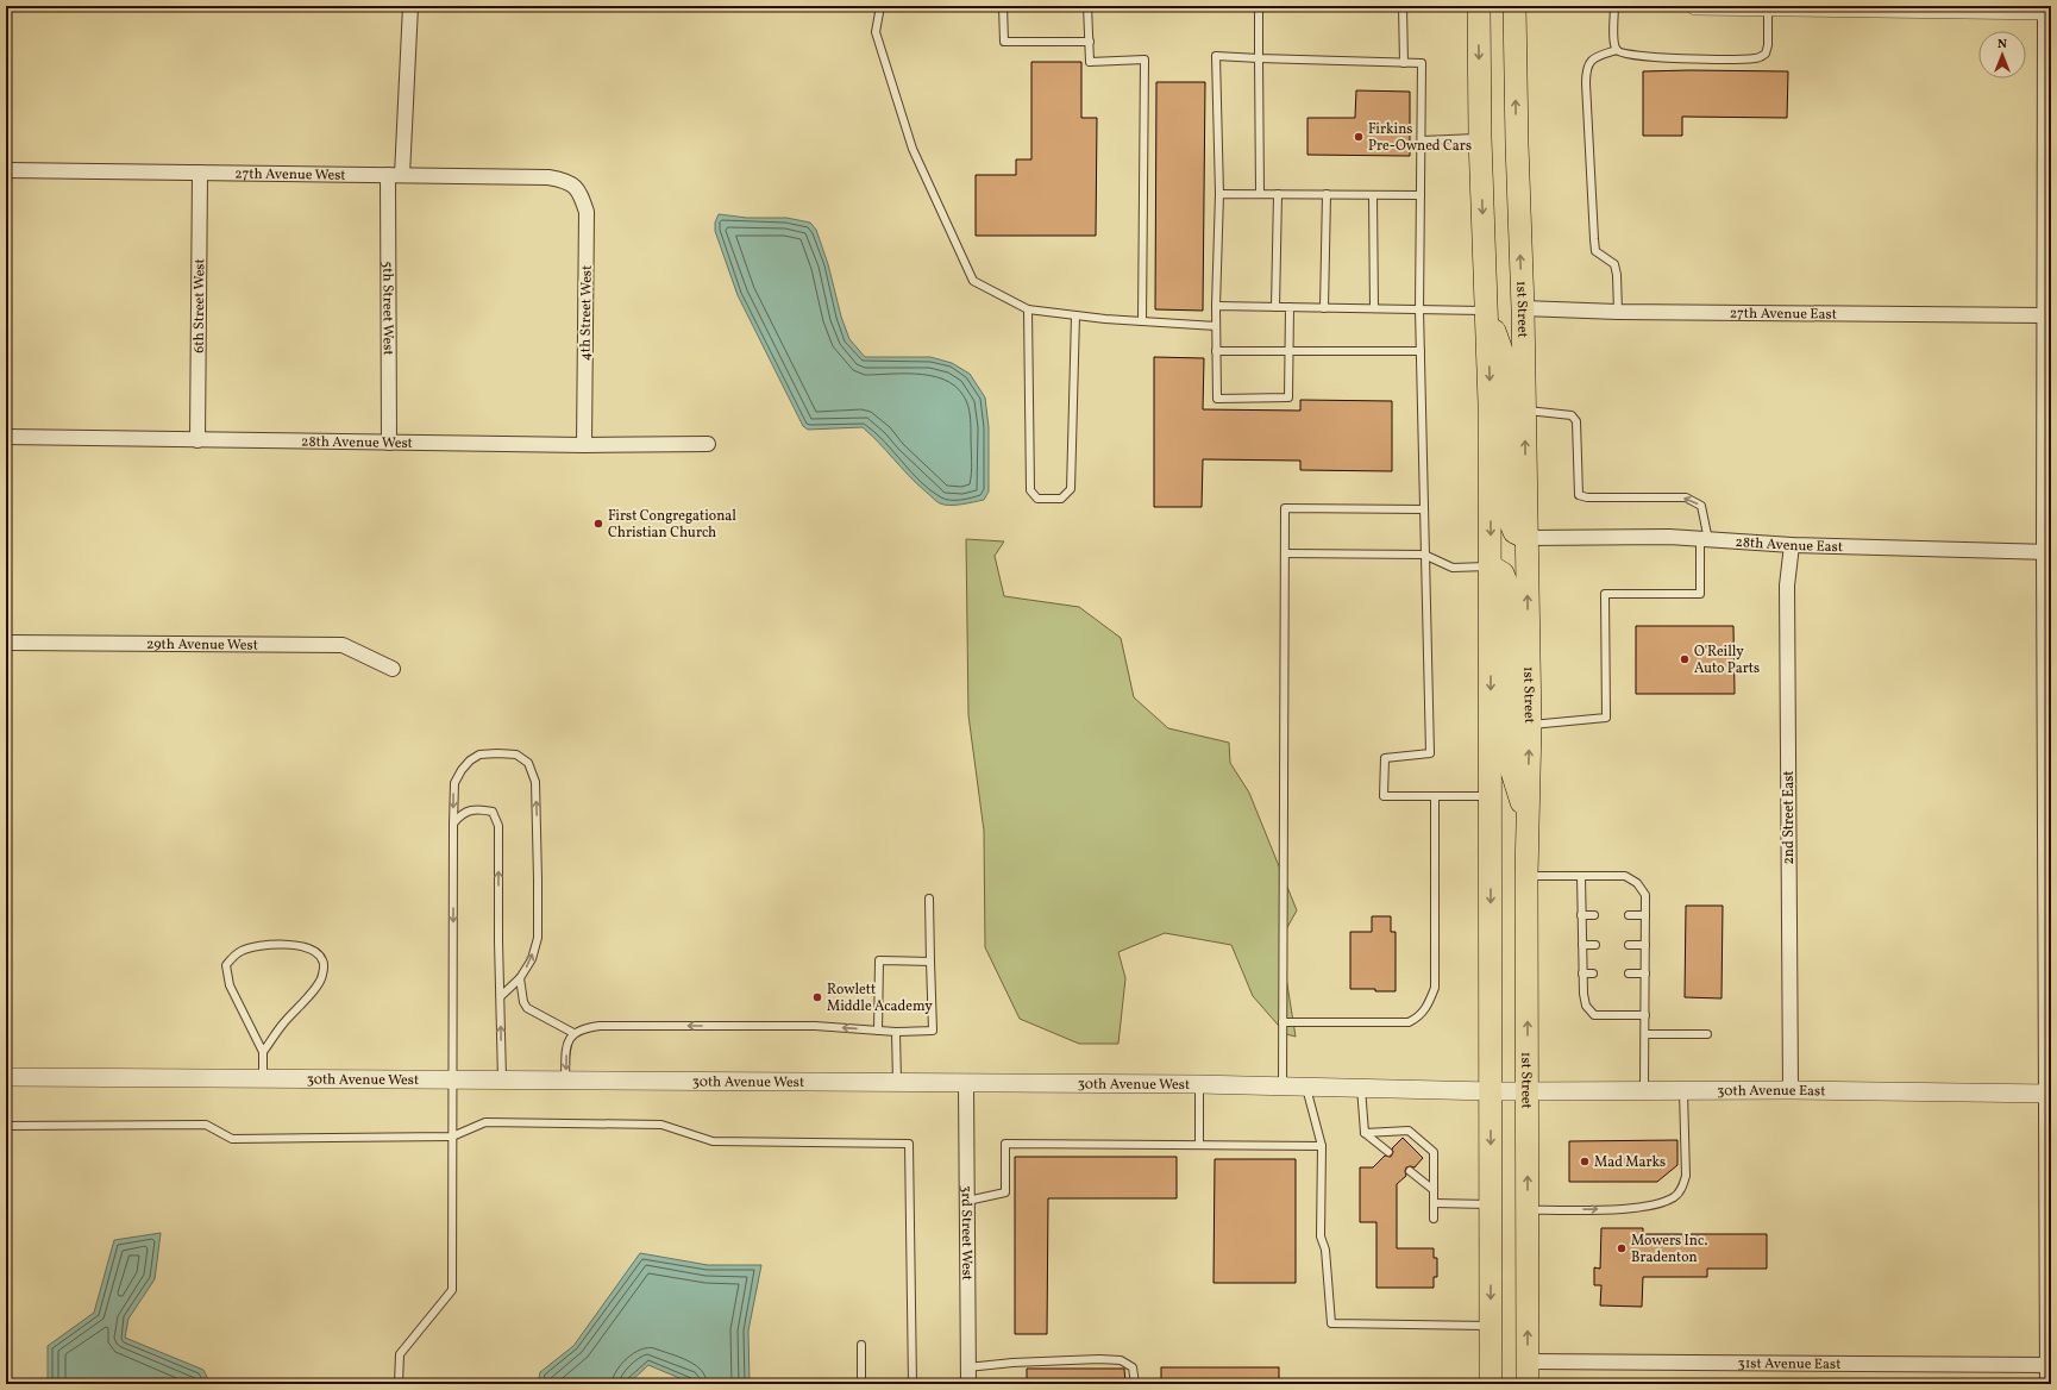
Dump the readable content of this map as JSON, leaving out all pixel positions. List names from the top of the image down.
{
  "streets": {
    "main road": ["1st Street"],
    "street": [
      "27th Avenue West",
      "6th Street West",
      "5th Street West",
      "4th Street West",
      "27th Avenue East",
      "28th Avenue West",
      "28th Avenue East",
      "29th Avenue West",
      "2nd Street East",
      "30th Avenue West",
      "30th Avenue East",
      "3rd Street West",
      "31st Avenue East"
    ]
  },
  "crossings": [
    ["27th Avenue West", "6th Street West"],
    ["27th Avenue West", "5th Street West"],
    ["27th Avenue West", "4th Street West"],
    ["6th Street West", "28th Avenue West"],
    ["5th Street West", "28th Avenue West"],
    ["1st Street", "27th Avenue East"],
    ["1st Street", "28th Avenue East"],
    ["1st Street", "30th Avenue East"],
    ["1st Street", "31st Avenue East"],
    ["4th Street West", "28th Avenue West"],
    ["28th Avenue East", "2nd Street East"],
    ["2nd Street East", "30th Avenue East"],
    ["30th Avenue West", "30th Avenue East"],
    ["30th Avenue West", "3rd Street West"]
  ],
  "places": [
    "Firkins Pre-Owned Cars",
    "First Congregational Christian Church",
    "O'Reilly Auto Parts",
    "Rowlett Middle Academy",
    "Mad Marks",
    "Mowers Inc. Bradenton"
  ],
  "north": "top"
}
